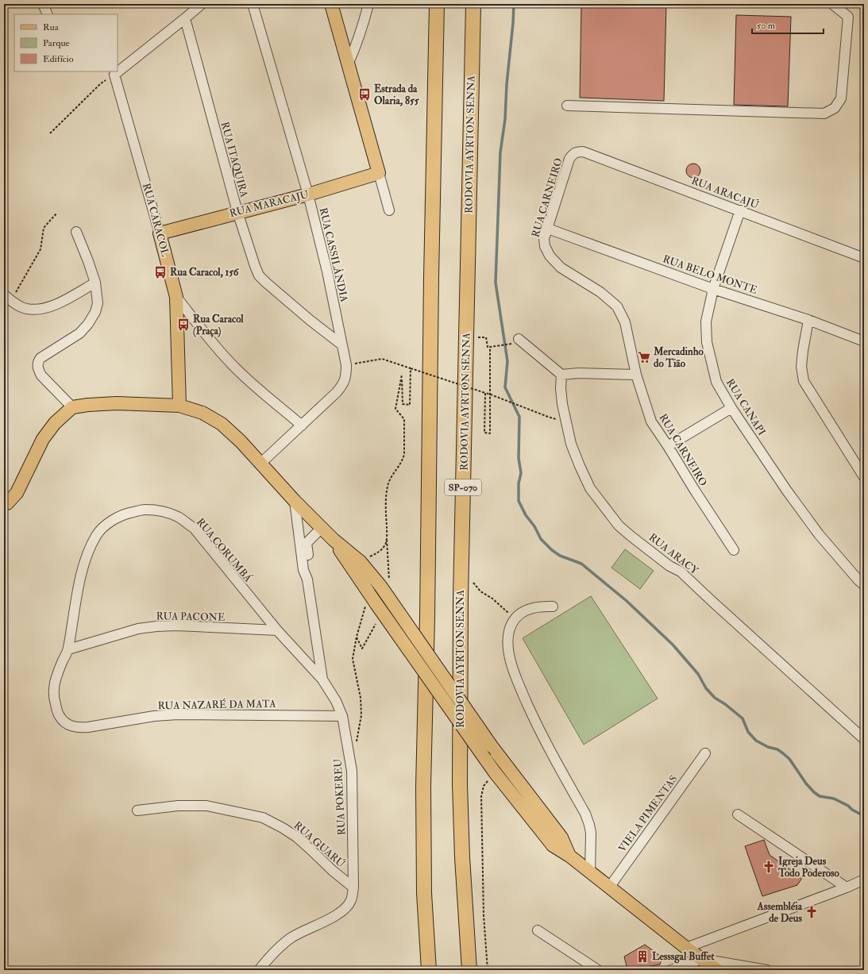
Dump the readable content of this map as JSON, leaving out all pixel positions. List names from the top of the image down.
{
  "streets": {
    "highway": ["RODOVIA AYRTON SENNA", "SP-070"],
    "main road": ["RUA MARACAJU", "RUA CARACOL"],
    "street": [
      "RUA ITAQUIRA",
      "RUA ARACAJÚ",
      "RUA CARNEIRO",
      "RUA CASSILÂNDIA",
      "RUA BELO MONTE",
      "RUA CANAPI",
      "RUA CORUMBÁ",
      "RUA ARACY",
      "RUA PACONE",
      "RUA NAZARÉ DA MATA",
      "RUA POKEREU",
      "VIELA PIMENTAS",
      "RUA GUARÚ"
    ]
  },
  "crossings": [
    ["RUA ITAQUIRA", "RUA MARACAJU"],
    ["RUA ITAQUIRA", "RUA CASSILÂNDIA"],
    ["RUA ARACAJÚ", "RUA CARNEIRO"],
    ["RUA ARACAJÚ", "RUA CANAPI"],
    ["RUA CARNEIRO", "RUA BELO MONTE"],
    ["RUA MARACAJU", "RUA CARACOL"],
    ["RUA MARACAJU", "RUA CASSILÂNDIA"],
    ["RUA BELO MONTE", "RUA CANAPI"],
    ["RUA CORUMBÁ", "RUA PACONE"],
    ["RUA CORUMBÁ", "RUA NAZARÉ DA MATA"],
    ["RUA CORUMBÁ", "RUA POKEREU"],
    ["RUA NAZARÉ DA MATA", "RUA POKEREU"],
    ["RUA POKEREU", "RUA GUARÚ"]
  ],
  "places": {
    "bus stop": ["Estrada da Olaria, 855", "Rua Caracol, 156", "Rua Caracol (Praça)"],
    "supermarket": ["Mercadinho do Tião"],
    "church": ["Igreja Deus Todo Poderoso", "Assembléia de Deus"],
    "building": ["Lesssgal Buffet"]
  },
  "legend": ["Rua", "Parque", "Edifício"],
  "scale_bar": "50 m"
}
